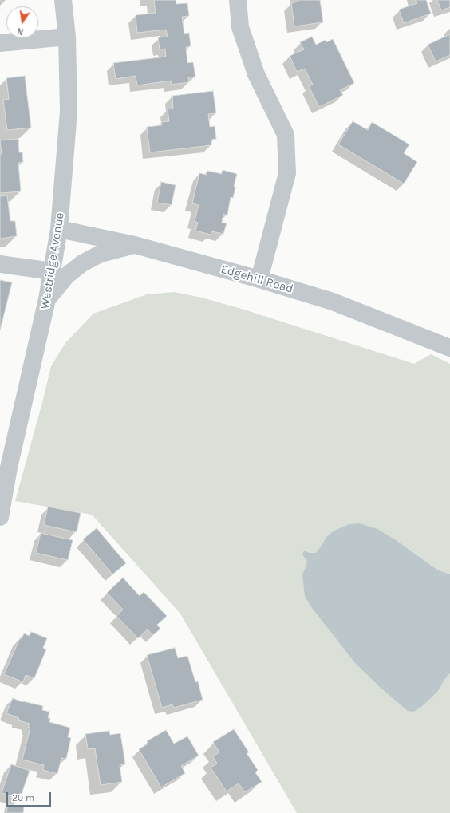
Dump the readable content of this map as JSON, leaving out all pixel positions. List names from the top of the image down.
{
  "streets": {
    "street": ["Westridge Avenue", "Edgehill Road"]
  },
  "crossings": [
    ["Westridge Avenue", "Edgehill Road"]
  ],
  "scale_bar": "20 m",
  "north": "bottom"
}
